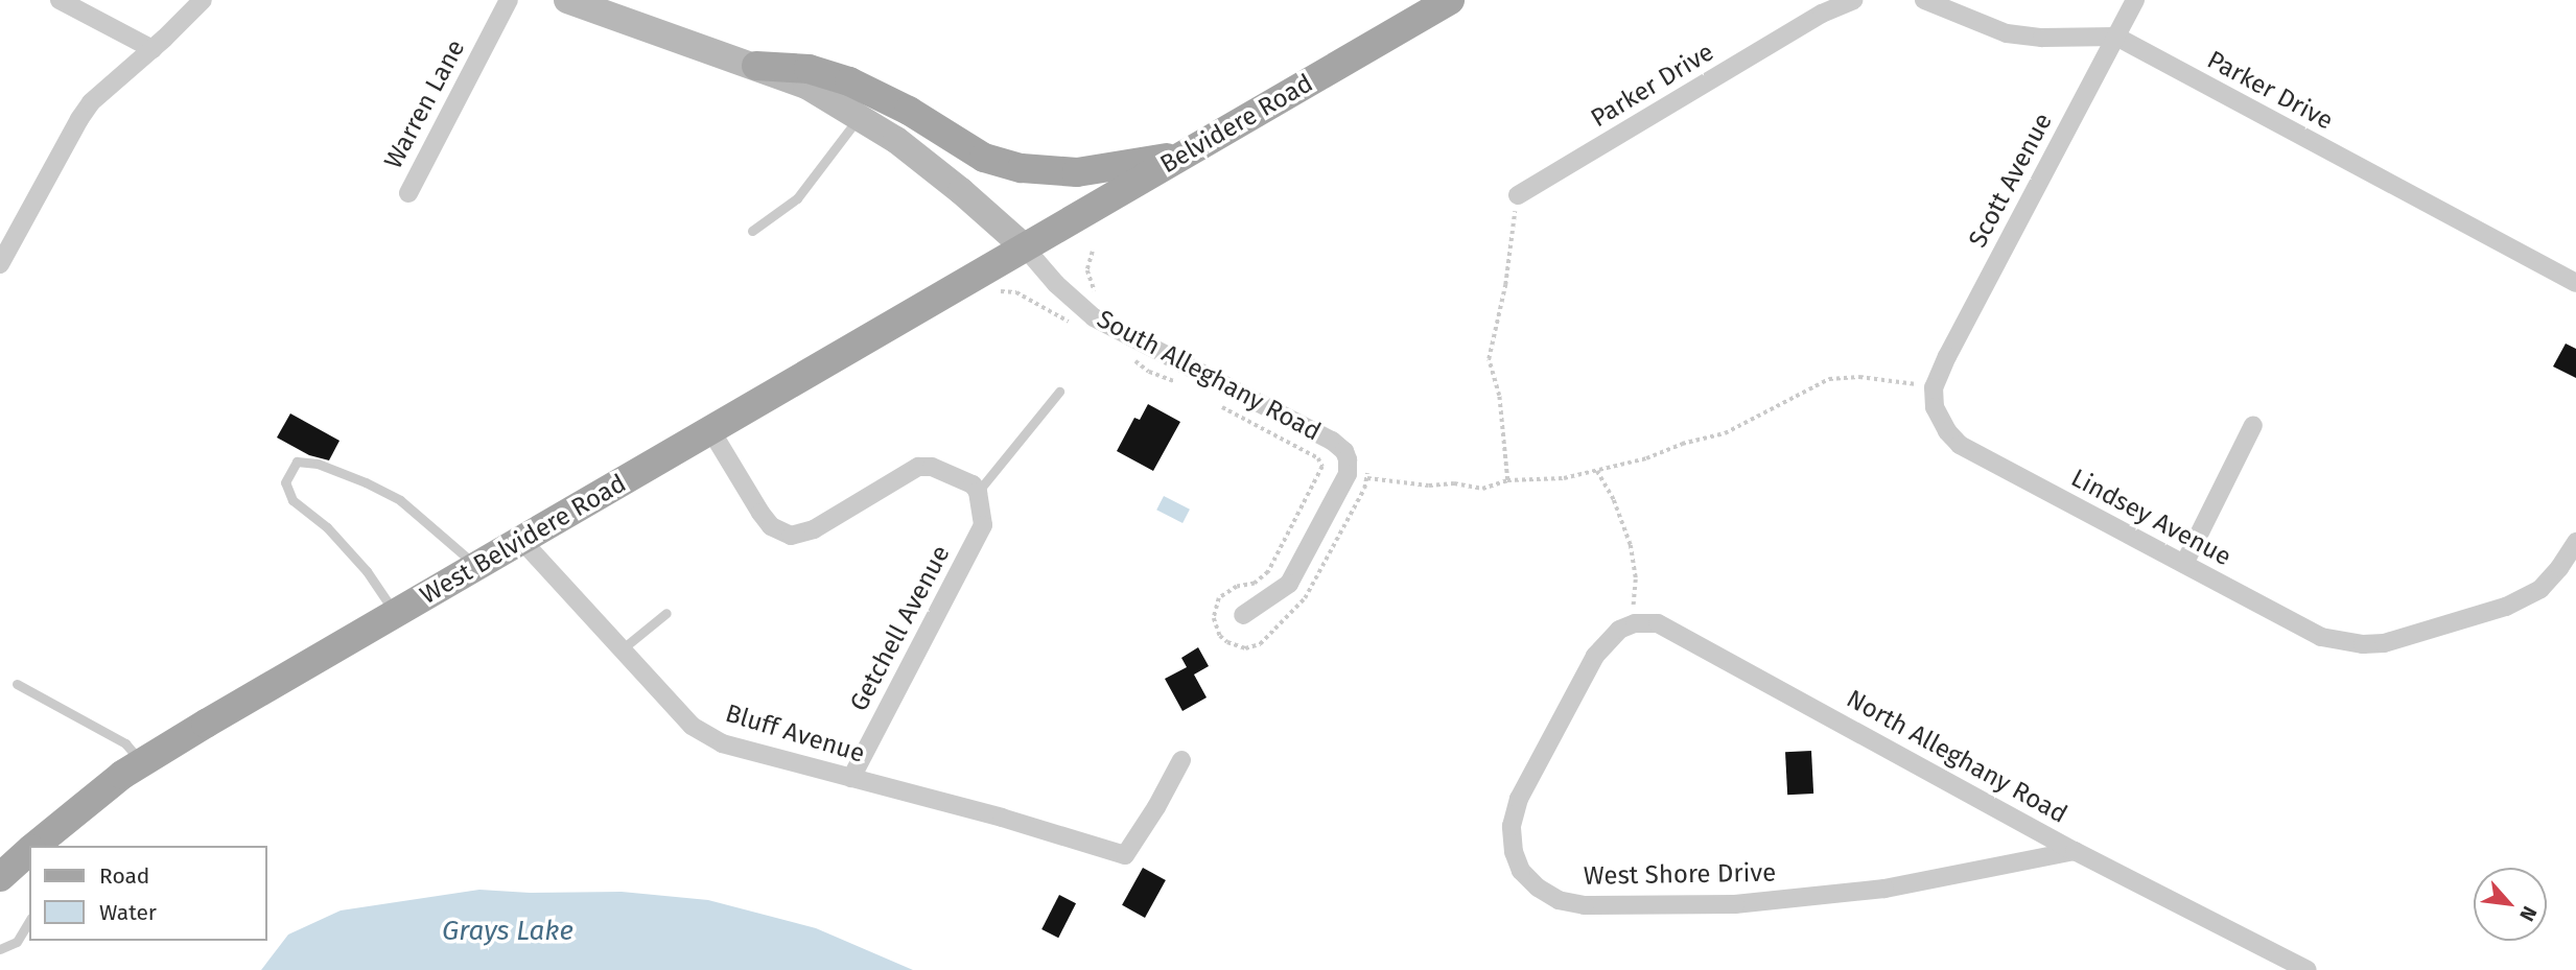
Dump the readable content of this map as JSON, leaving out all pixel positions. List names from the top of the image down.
{
  "streets": {
    "main road": ["Belvidere Road", "West Belvidere Road"],
    "street": [
      "Parker Drive",
      "Warren Lane",
      "Scott Avenue",
      "South Alleghany Road",
      "Lindsey Avenue",
      "Getchell Avenue",
      "Bluff Avenue",
      "North Alleghany Road",
      "West Shore Drive"
    ]
  },
  "crossings": [
    ["Parker Drive", "Scott Avenue"],
    ["Belvidere Road", "South Alleghany Road"],
    ["Belvidere Road", "West Belvidere Road"],
    ["Scott Avenue", "Lindsey Avenue"],
    ["South Alleghany Road", "West Belvidere Road"],
    ["West Belvidere Road", "Bluff Avenue"],
    ["Getchell Avenue", "Bluff Avenue"],
    ["North Alleghany Road", "West Shore Drive"]
  ],
  "water": ["Grays Lake"],
  "legend": ["Road", "Water"],
  "north": "bottom right"
}
